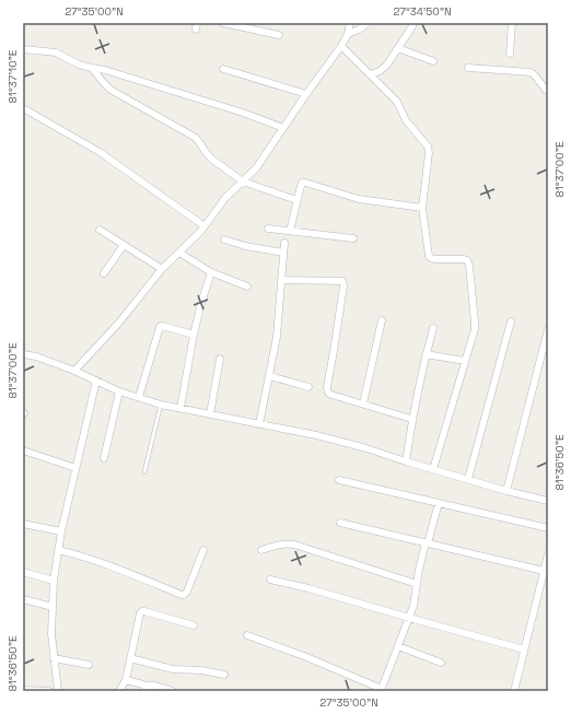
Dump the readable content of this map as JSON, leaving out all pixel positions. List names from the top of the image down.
{
  "coordinates": [
    "27°35'00\"N",
    "27°34'50\"N",
    "81°37'10\"E",
    "81°37'00\"E",
    "81°36'50\"E"
  ]
}
